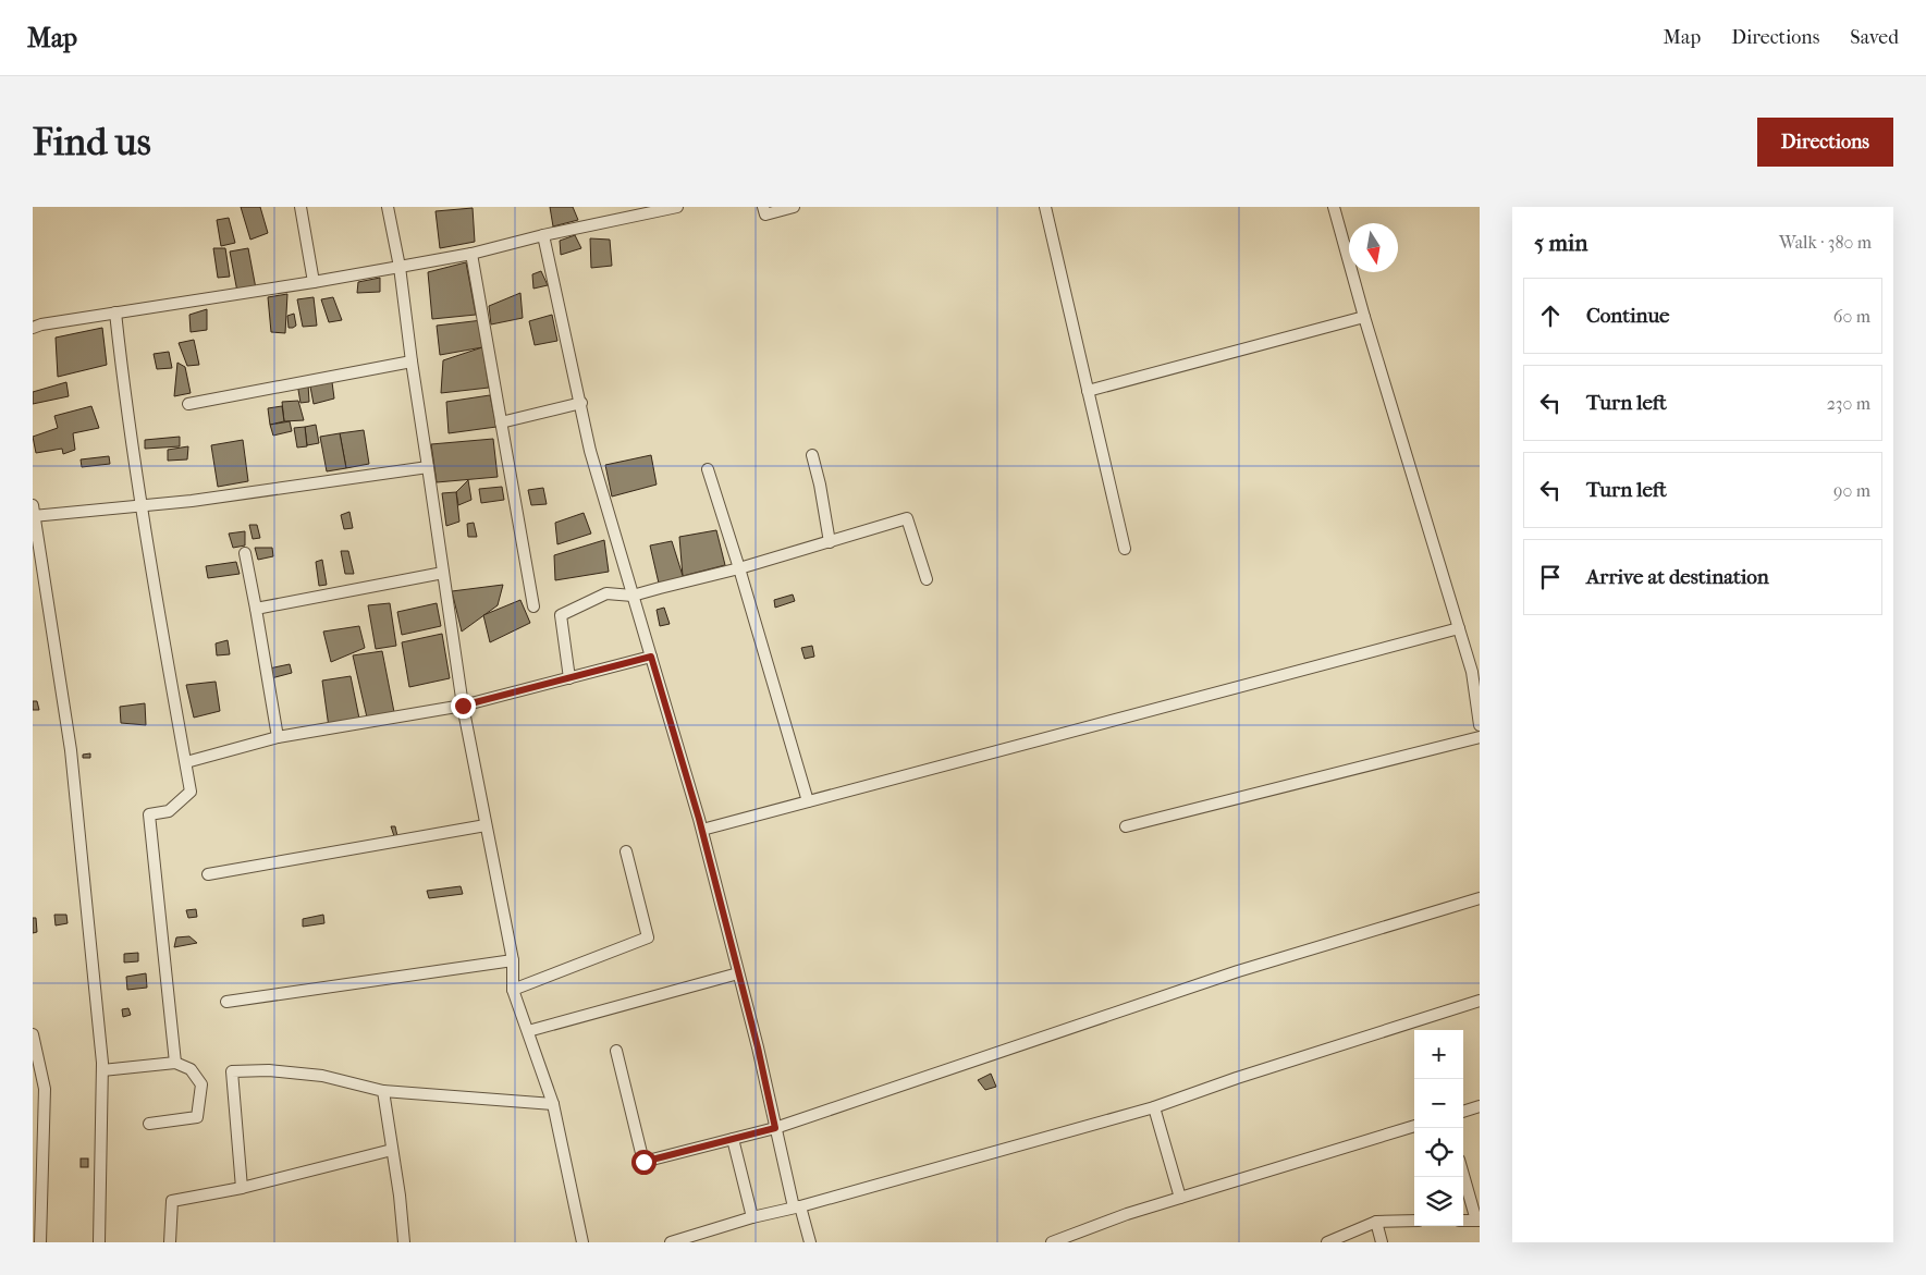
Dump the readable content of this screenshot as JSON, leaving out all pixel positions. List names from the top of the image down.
{
  "north": "bottom",
  "page": {
    "header": "Map",
    "nav": ["Map", "Directions", "Saved"],
    "buttons": "Directions",
    "title": "Find us",
    "heading": ["5 min", "Walk · 380 m"],
    "list": [
      ["Continue", "60 m"],
      ["Turn left", "230 m"],
      ["Turn left", "90 m"],
      "Arrive at destination"
    ],
    "map_buttons": ["+", "−"]
  }
}
